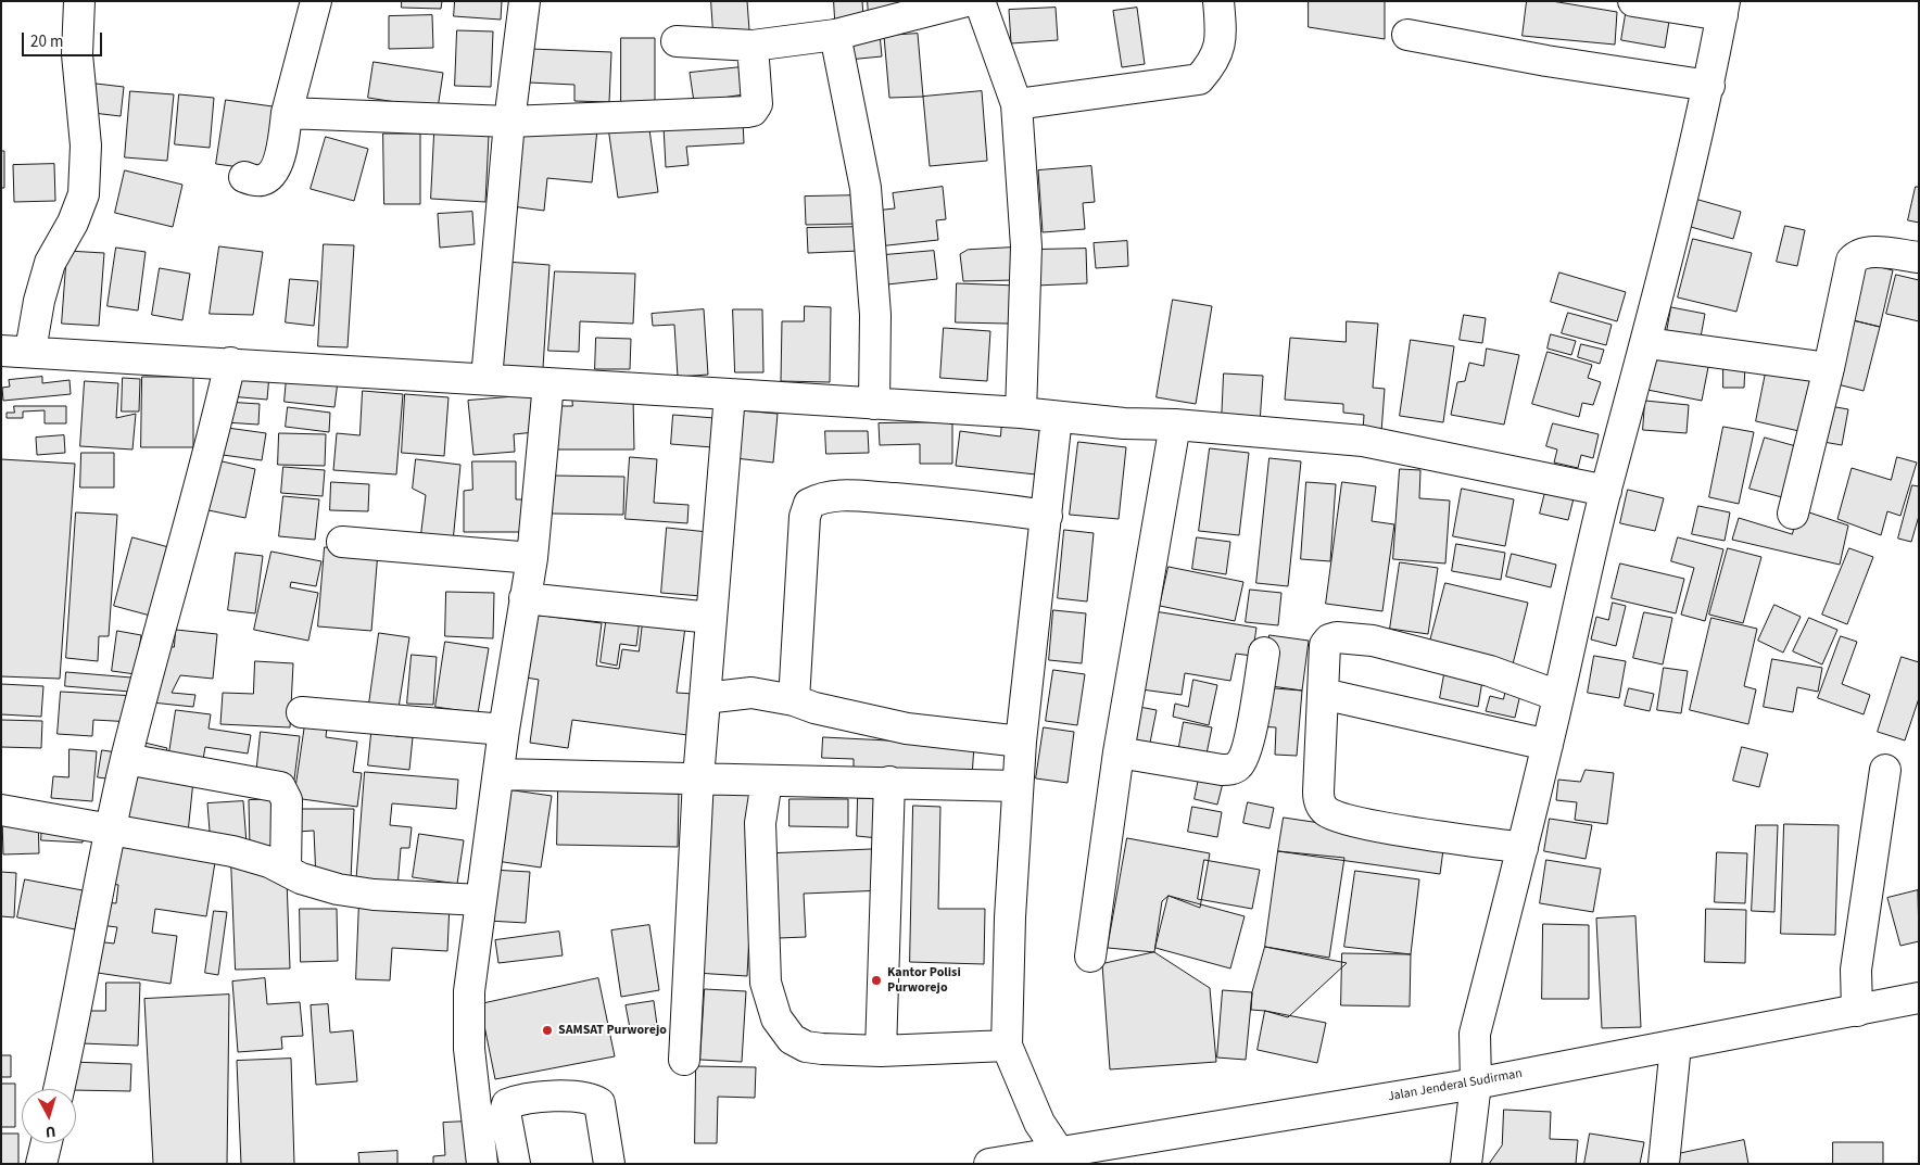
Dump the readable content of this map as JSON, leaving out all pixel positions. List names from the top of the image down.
{
  "streets": {
    "street": ["Jalan Jenderal Sudirman"]
  },
  "places": ["Kantor Polisi Purworejo", "SAMSAT Purworejo"],
  "scale_bar": "20 m",
  "north": "bottom"
}
